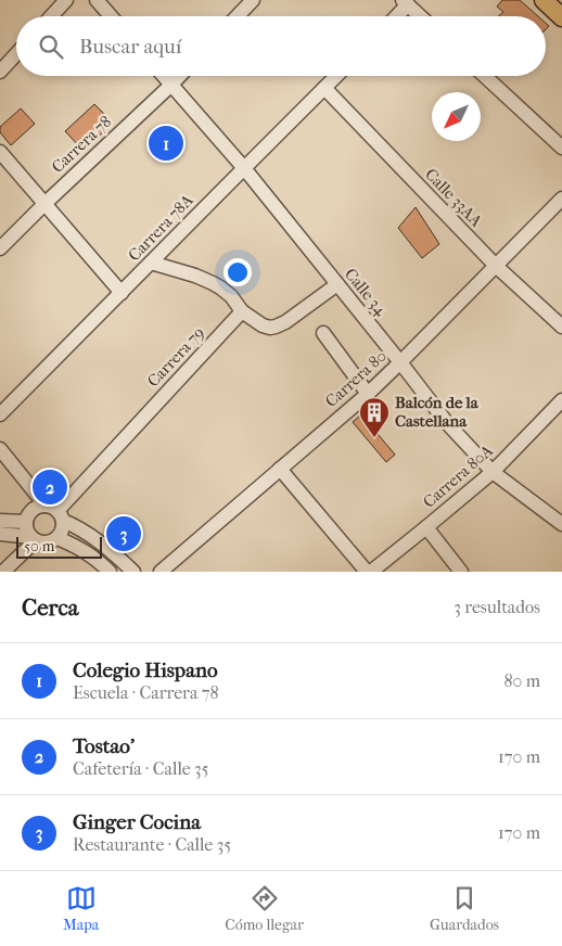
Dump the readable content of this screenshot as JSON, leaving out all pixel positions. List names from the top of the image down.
{
  "streets": {
    "street": [
      "Carrera 78",
      "Calle 33AA",
      "Carrera 78A",
      "Calle 34",
      "Carrera 79",
      "Carrera 80",
      "Carrera 80A"
    ]
  },
  "crossings": [
    ["Carrera 78", "Calle 34"],
    ["Calle 33AA", "Carrera 78A"],
    ["Calle 33AA", "Carrera 80"],
    ["Carrera 78A", "Calle 34"],
    ["Calle 34", "Carrera 80"],
    ["Calle 34", "Carrera 80A"]
  ],
  "places": {
    "building": ["Balcón de la Castellana"]
  },
  "scale_bar": "50 m",
  "north": "bottom left",
  "page": {
    "search": "Buscar aquí",
    "pins": ["1", "2", "3"],
    "scale": "50 m",
    "heading": ["Cerca", "3 resultados"],
    "list": [
      {
        "mark": "1",
        "name": "Colegio Hispano",
        "note": "Escuela · Carrera 78",
        "value": "80 m"
      },
      {
        "mark": "2",
        "name": "Tostao’",
        "note": "Cafetería · Calle 35",
        "value": "170 m"
      },
      {
        "mark": "3",
        "name": "Ginger Cocina",
        "note": "Restaurante · Calle 35",
        "value": "170 m"
      }
    ],
    "nav": ["Mapa", "Cómo llegar", "Guardados"]
  }
}
